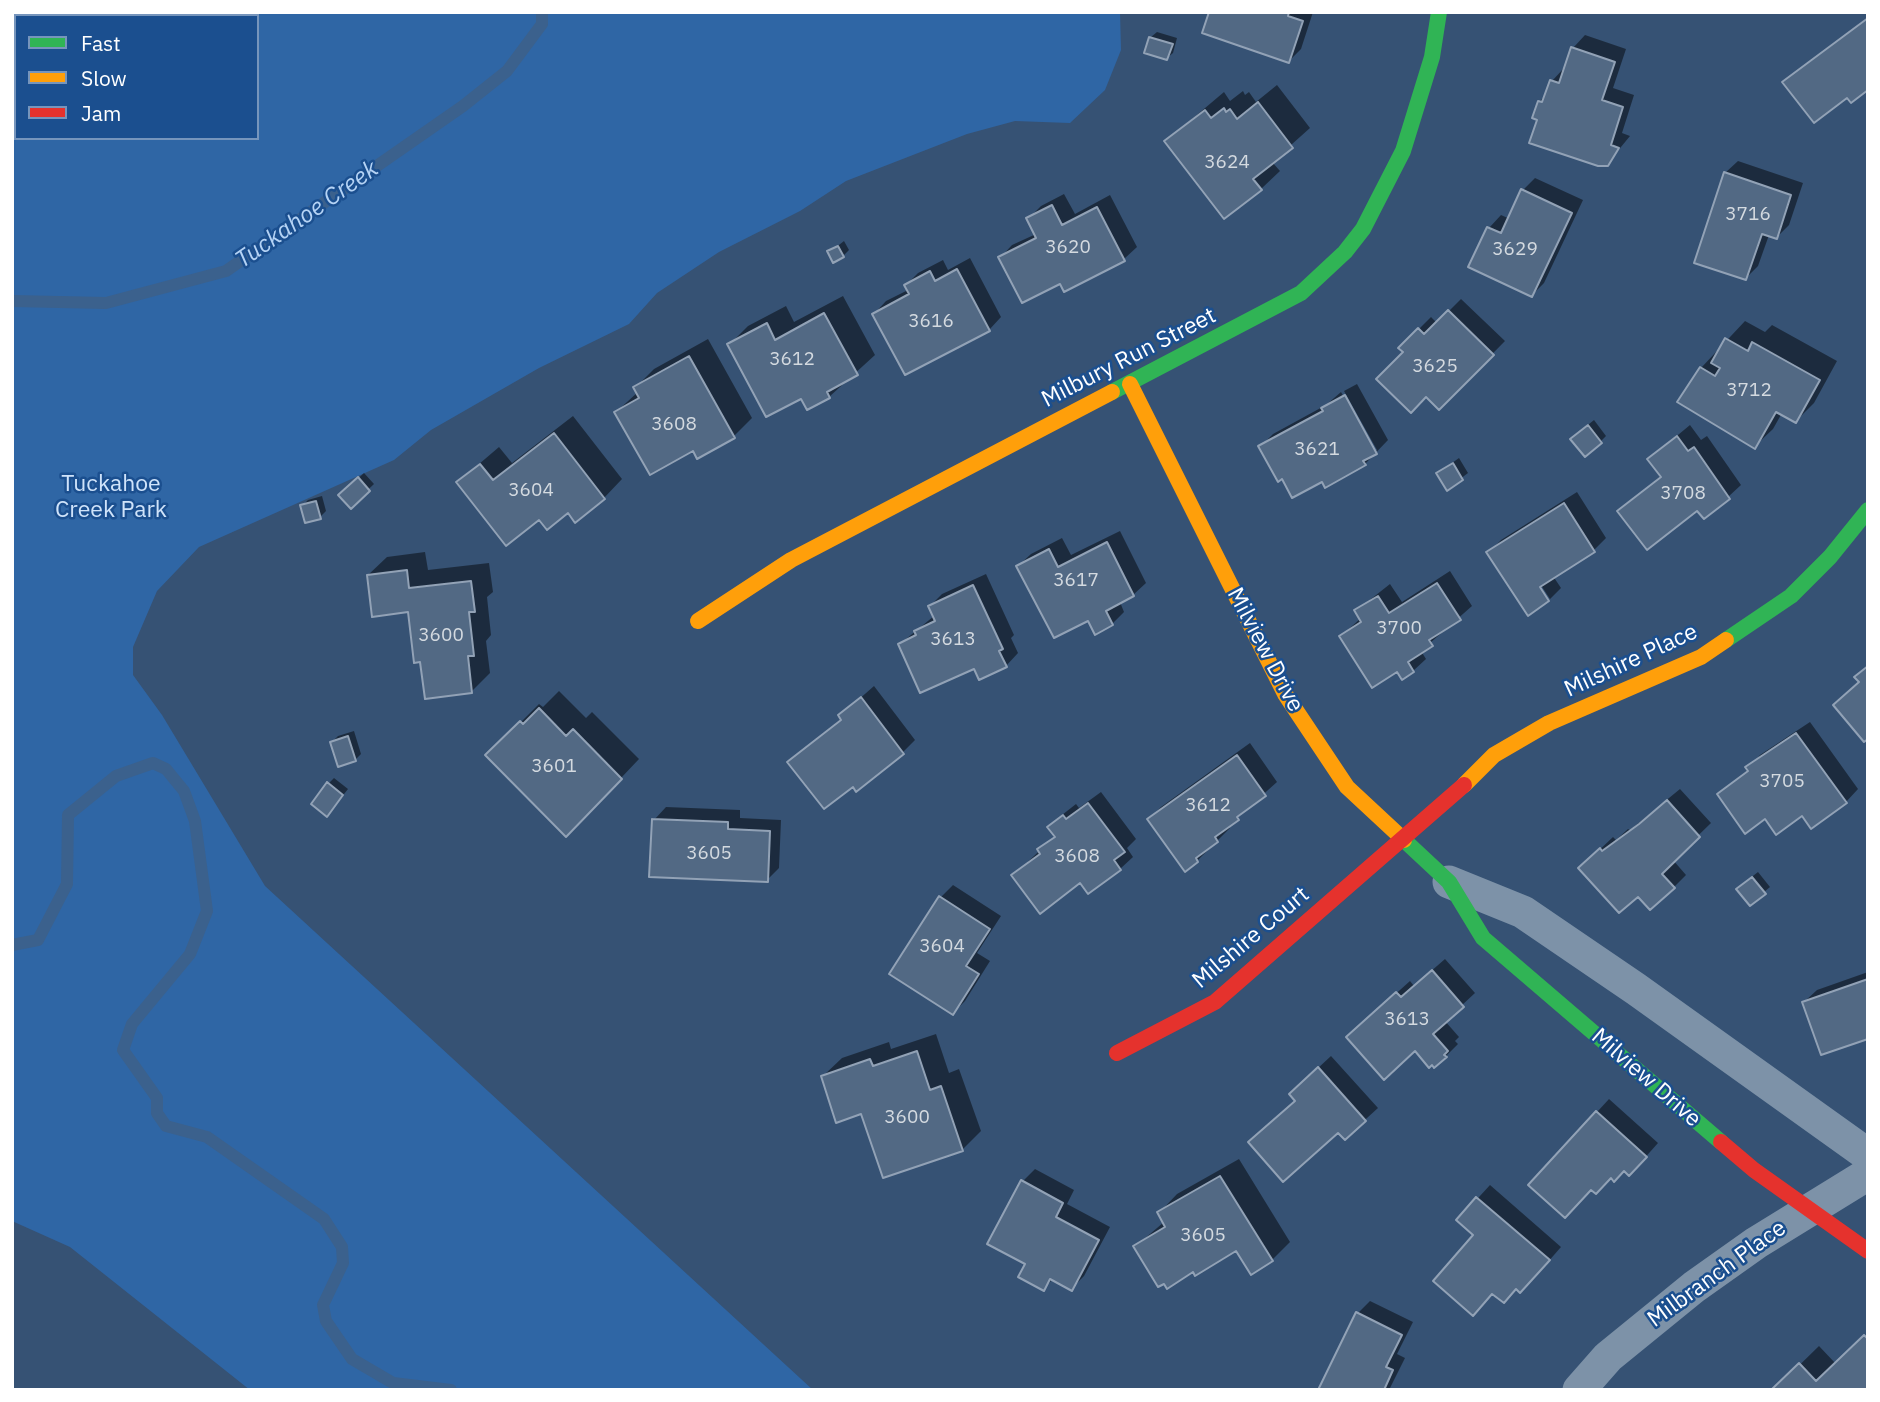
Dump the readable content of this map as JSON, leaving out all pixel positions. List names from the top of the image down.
{
  "streets": {
    "street": [
      "Milbury Run Street",
      "Milview Drive",
      "Milshire Place",
      "Milshire Court",
      "Milbranch Place"
    ]
  },
  "crossings": [
    ["Milbury Run Street", "Milview Drive"],
    ["Milview Drive", "Milshire Place"],
    ["Milview Drive", "Milshire Court"],
    ["Milview Drive", "Milbranch Place"],
    ["Milshire Place", "Milshire Court"]
  ],
  "water": ["Tuckahoe Creek"],
  "parks": ["Tuckahoe Creek Park"],
  "house_numbers": [
    "3624",
    "3716",
    "3620",
    "3629",
    "3616",
    "3612",
    "3625",
    "3712",
    "3608",
    "3621",
    "3604",
    "3708",
    "3617",
    "3700",
    "3600",
    "3613",
    "3601",
    "3705",
    "3612",
    "3605",
    "3608",
    "3604",
    "3613",
    "3600",
    "3605"
  ],
  "legend": ["Fast", "Slow", "Jam"]
}
